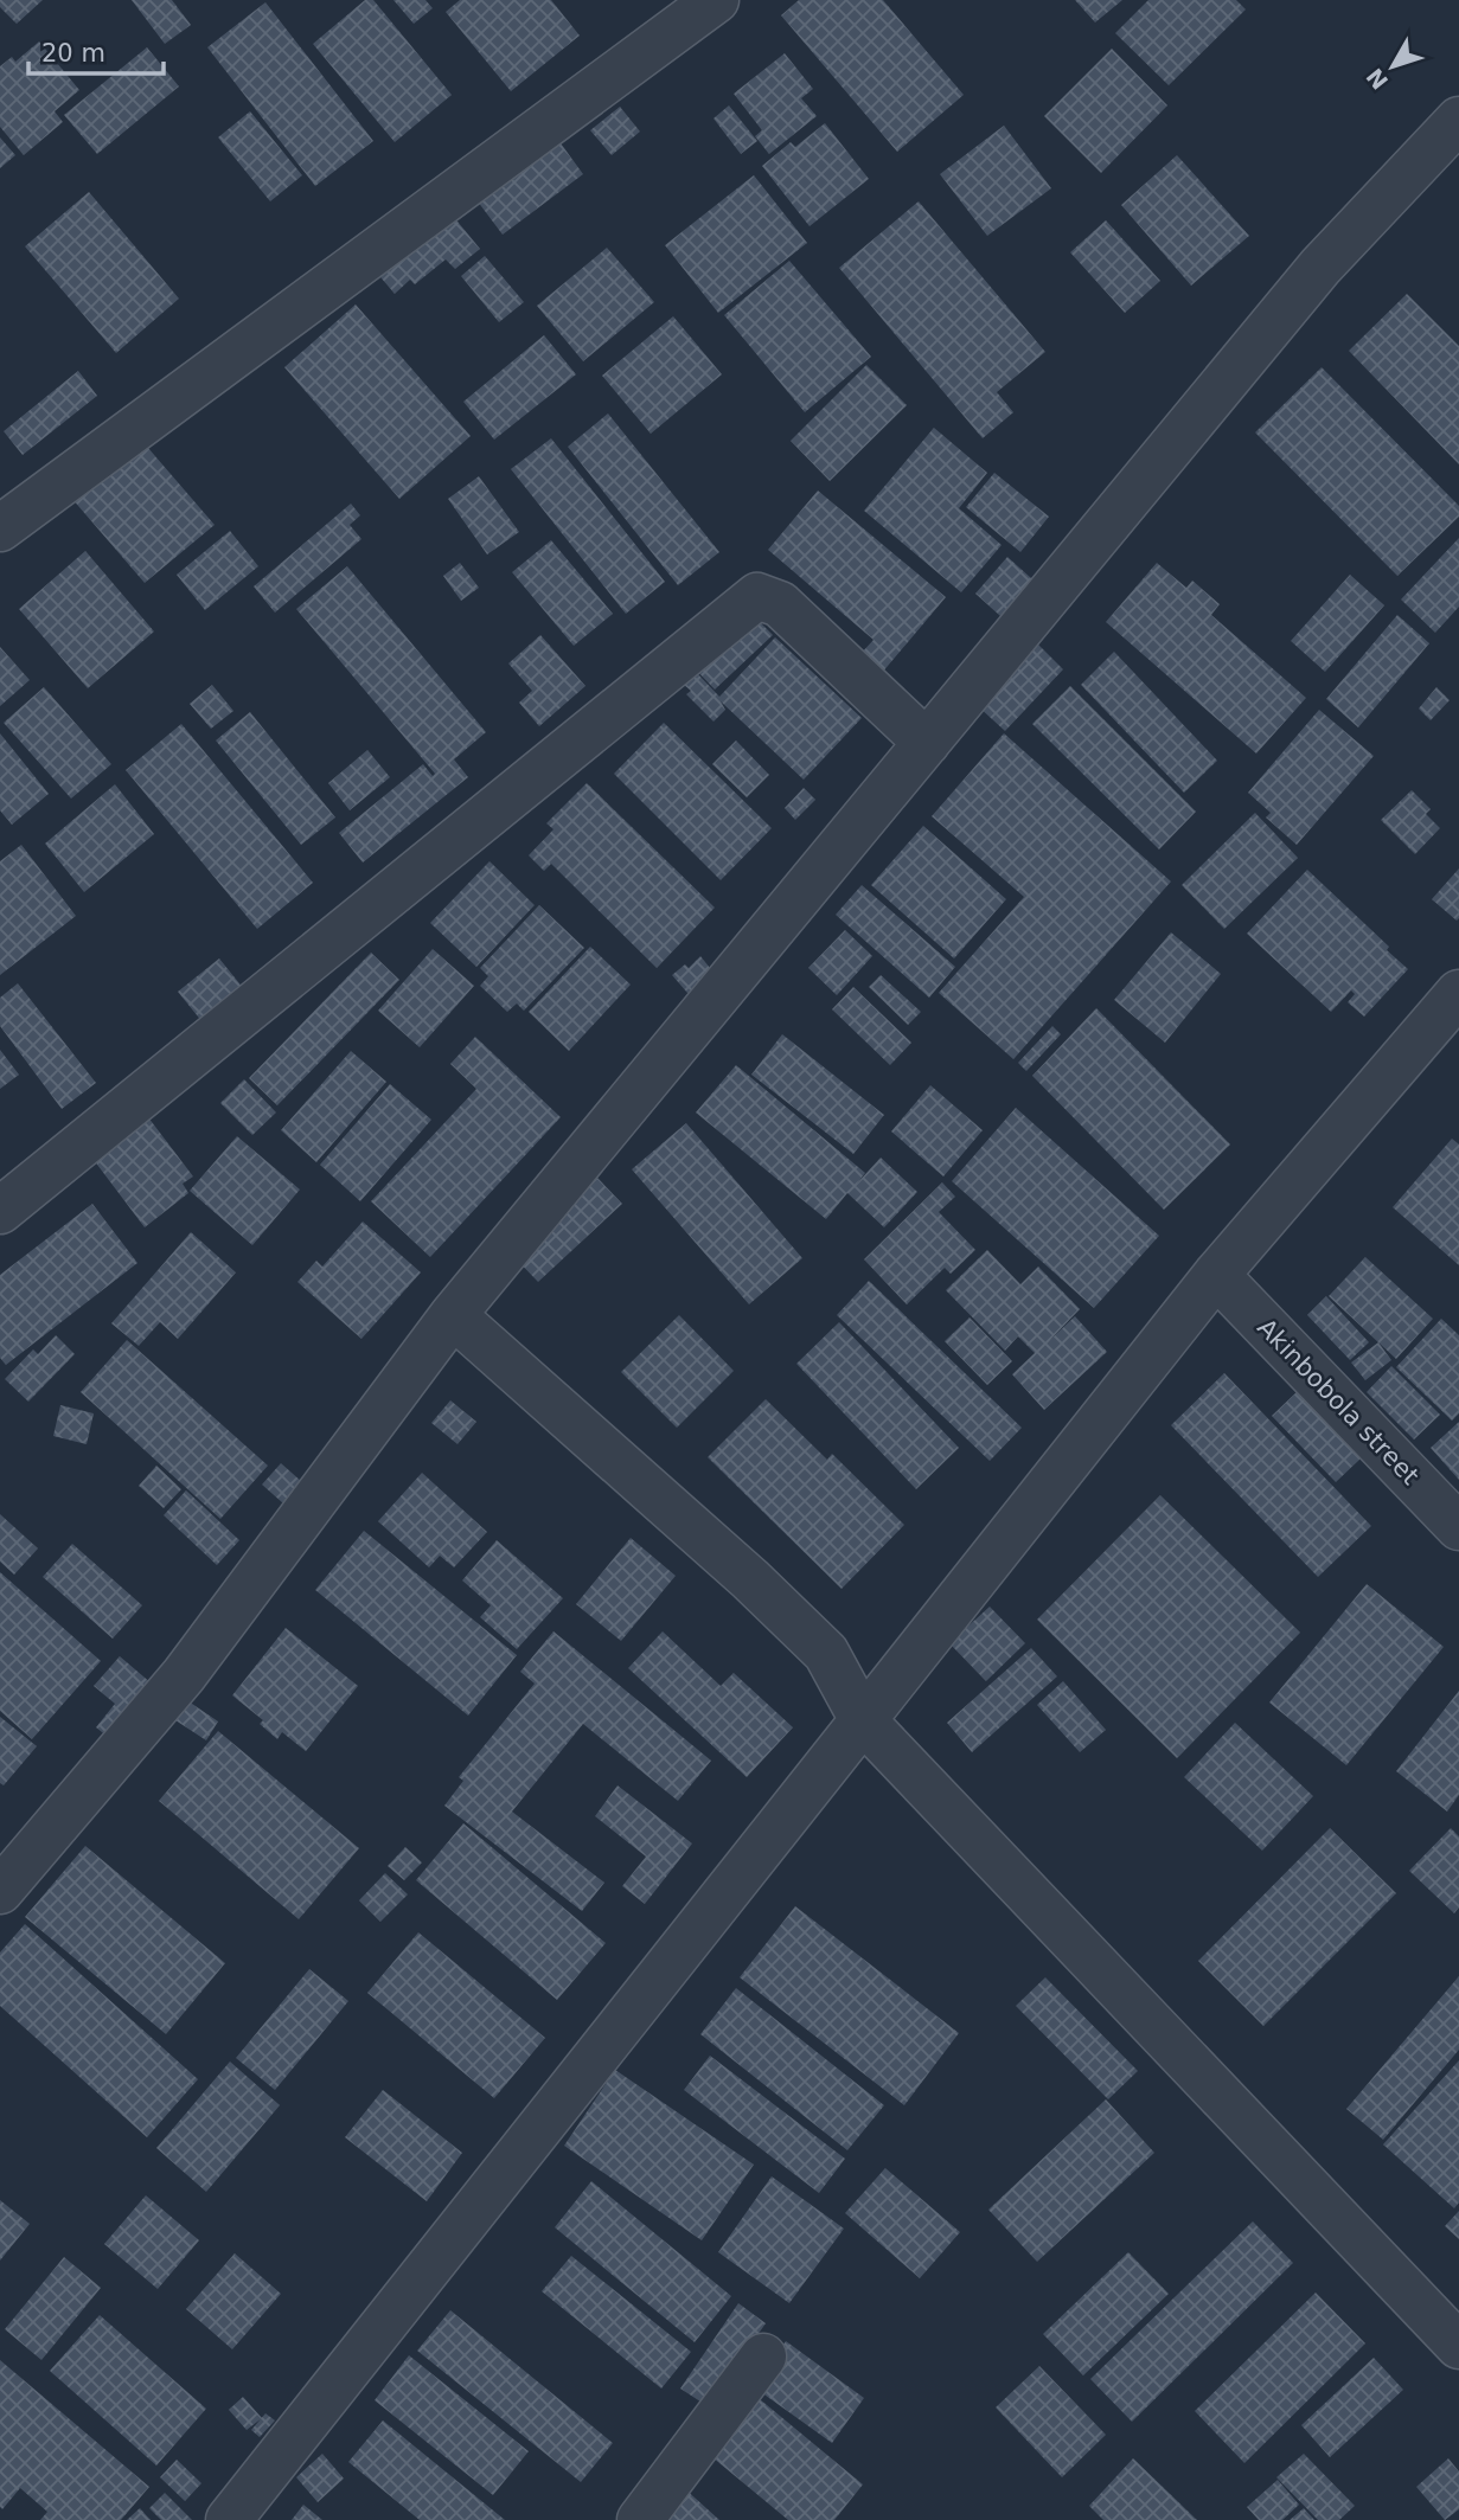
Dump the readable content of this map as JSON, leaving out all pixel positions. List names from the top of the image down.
{
  "streets": {
    "street": ["Akinbobola street"]
  },
  "scale_bar": "20 m",
  "north": "bottom left"
}
